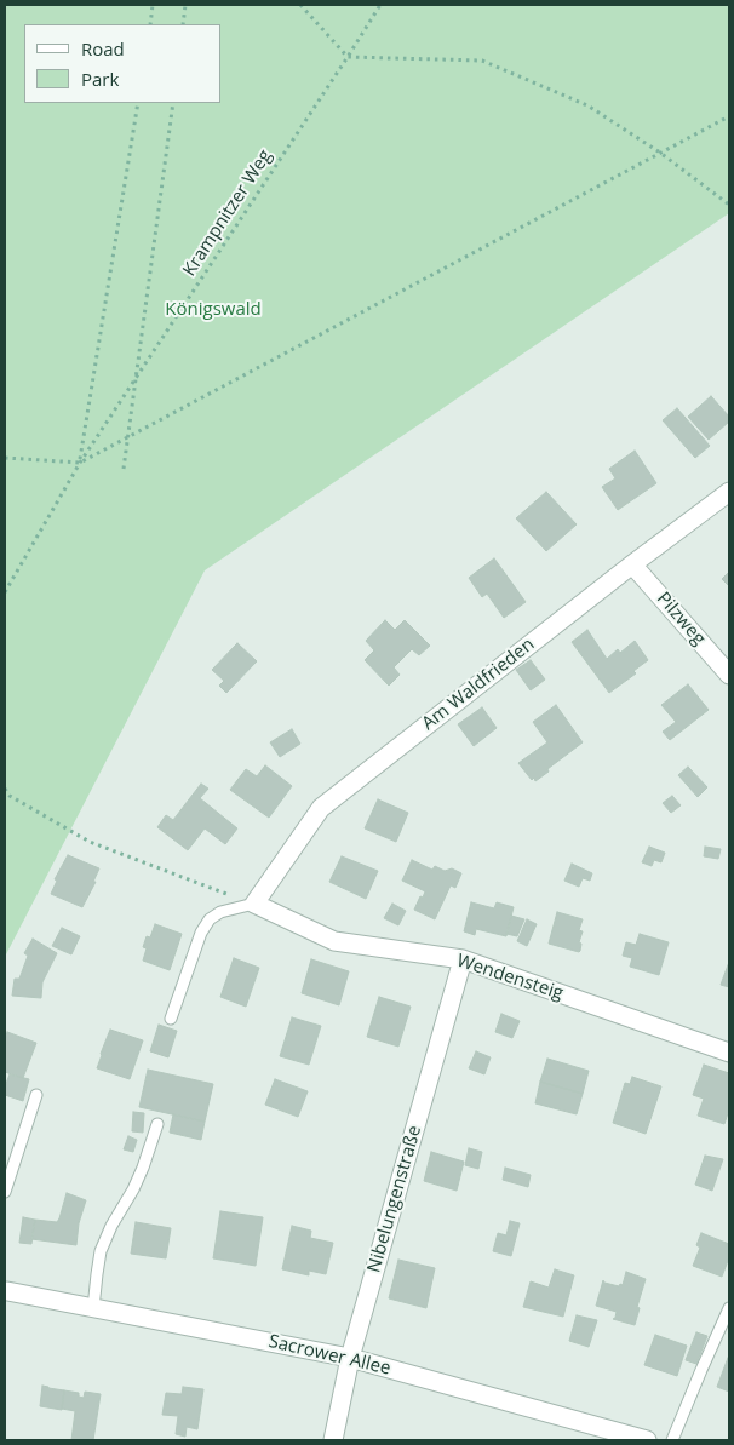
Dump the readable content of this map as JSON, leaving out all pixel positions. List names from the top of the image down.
{
  "streets": {
    "street": [
      "Pilzweg",
      "Am Waldfrieden",
      "Wendensteig",
      "Nibelungenstraße",
      "Sacrower Allee"
    ],
    "path": ["Krampnitzer Weg"]
  },
  "crossings": [
    ["Pilzweg", "Am Waldfrieden"],
    ["Am Waldfrieden", "Wendensteig"],
    ["Wendensteig", "Nibelungenstraße"],
    ["Nibelungenstraße", "Sacrower Allee"]
  ],
  "parks": ["Königswald"],
  "legend": ["Road", "Park"]
}
